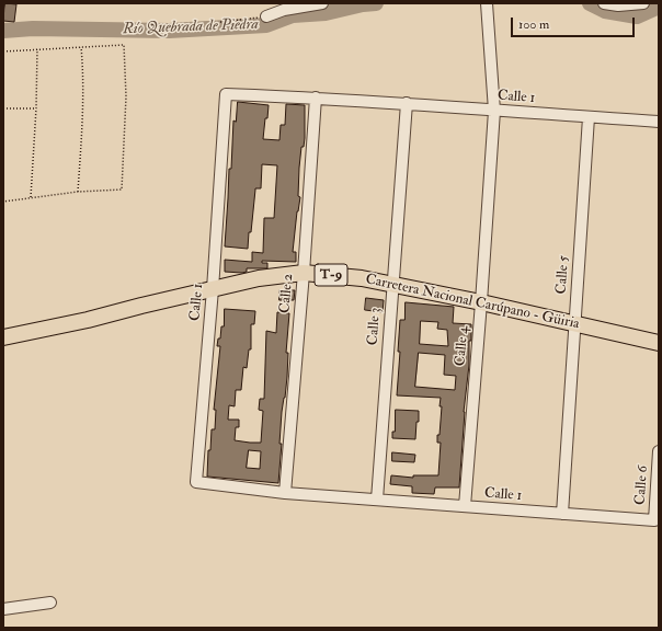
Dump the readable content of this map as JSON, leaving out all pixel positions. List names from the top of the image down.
{
  "streets": {
    "highway": ["T-9", "Carretera Nacional Carúpano - Güiria"],
    "street": [
      "Calle 1",
      "Calle 5",
      "Calle 2",
      "Calle 3",
      "Calle 4",
      "Calle 6"
    ]
  },
  "crossings": [
    ["Calle 1", "Calle 5"],
    ["Calle 1", "Calle 2"],
    ["Calle 1", "Carretera Nacional Carúpano - Güiria"],
    ["Calle 1", "Calle 3"],
    ["Calle 1", "Calle 4"],
    ["Calle 1", "Calle 6"],
    ["Calle 5", "Carretera Nacional Carúpano - Güiria"],
    ["Calle 2", "Carretera Nacional Carúpano - Güiria"],
    ["Carretera Nacional Carúpano - Güiria", "Calle 3"],
    ["Carretera Nacional Carúpano - Güiria", "Calle 4"]
  ],
  "water": ["Río Quebrada de Piedra"],
  "scale_bar": "100 m"
}
